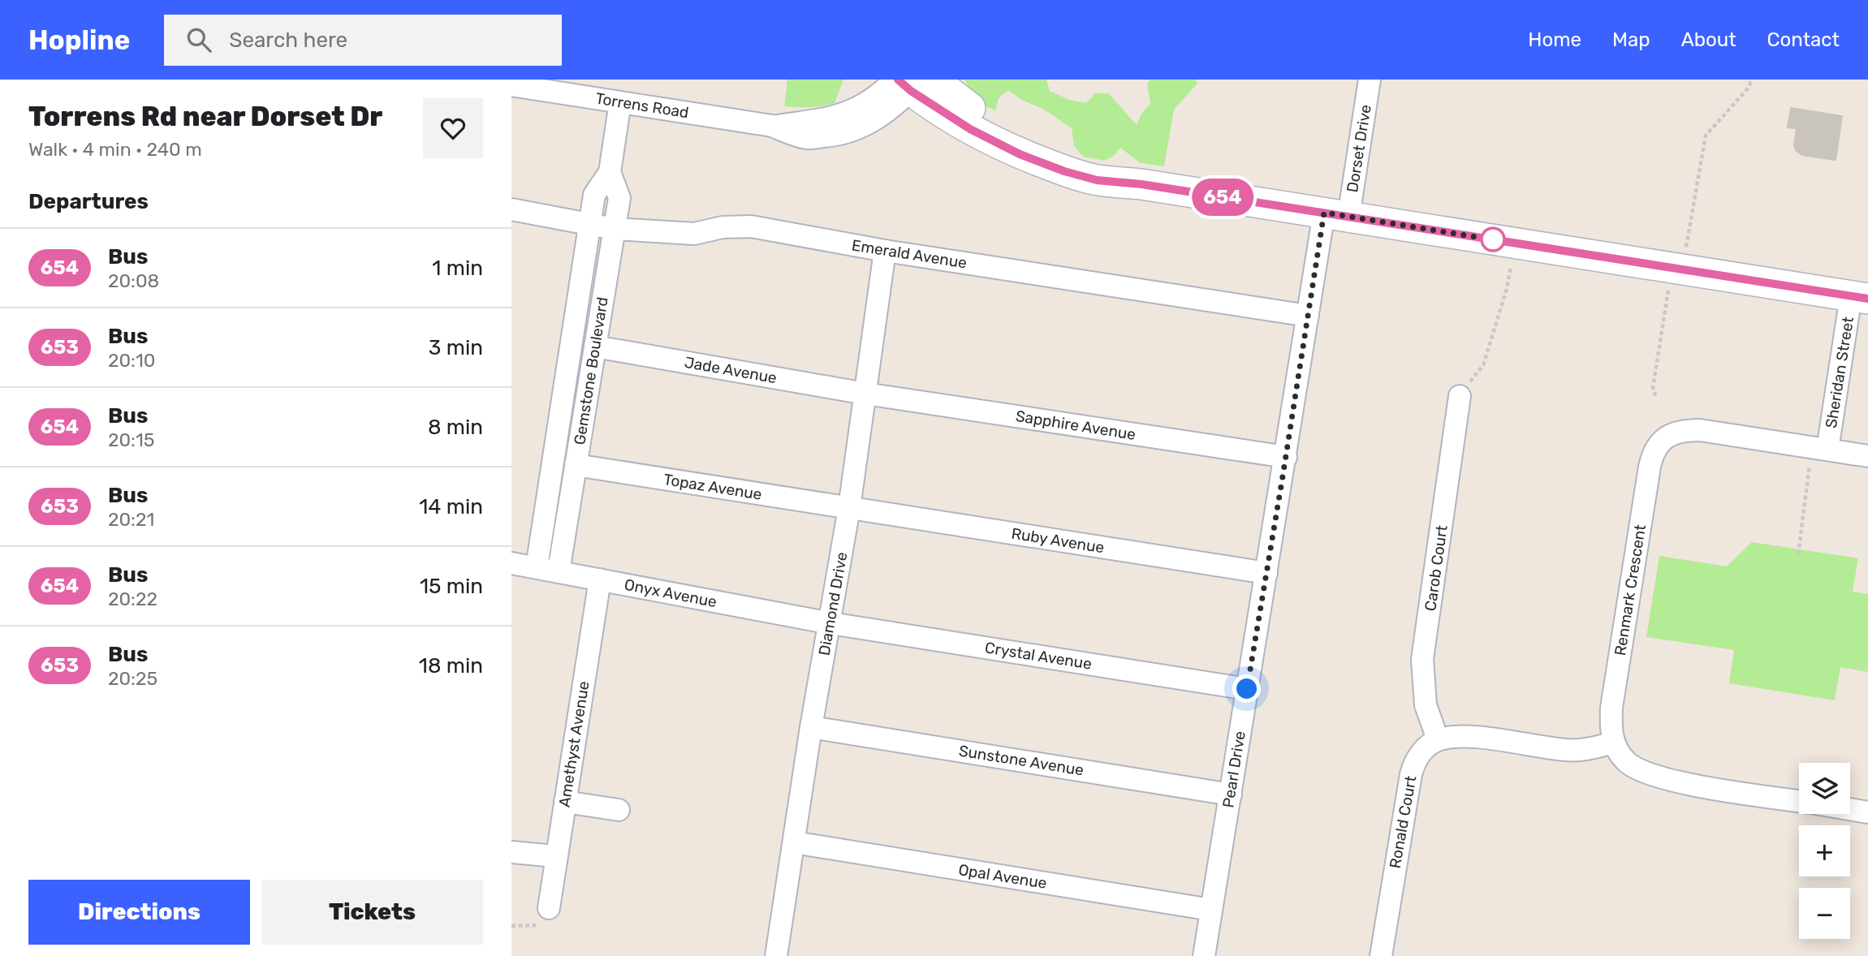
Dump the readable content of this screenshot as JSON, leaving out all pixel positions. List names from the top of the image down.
{
  "streets": {
    "main road": ["Torrens Road"],
    "street": [
      "Dorset Drive",
      "Emerald Avenue",
      "Jade Avenue",
      "Gemstone Boulevard",
      "Sheridan Street",
      "Sapphire Avenue",
      "Topaz Avenue",
      "Ruby Avenue",
      "Carob Court",
      "Renmark Crescent",
      "Onyx Avenue",
      "Diamond Drive",
      "Crystal Avenue",
      "Amethyst Avenue",
      "Sunstone Avenue",
      "Pearl Drive",
      "Ronald Court",
      "Opal Avenue"
    ]
  },
  "crossings": [
    ["Torrens Road", "Dorset Drive"],
    ["Torrens Road", "Gemstone Boulevard"],
    ["Torrens Road", "Sheridan Street"],
    ["Torrens Road", "Pearl Drive"],
    ["Dorset Drive", "Pearl Drive"],
    ["Emerald Avenue", "Gemstone Boulevard"],
    ["Emerald Avenue", "Diamond Drive"],
    ["Emerald Avenue", "Pearl Drive"],
    ["Jade Avenue", "Gemstone Boulevard"],
    ["Jade Avenue", "Sapphire Avenue"],
    ["Jade Avenue", "Diamond Drive"],
    ["Gemstone Boulevard", "Topaz Avenue"],
    ["Gemstone Boulevard", "Onyx Avenue"],
    ["Sheridan Street", "Renmark Crescent"],
    ["Sapphire Avenue", "Diamond Drive"],
    ["Sapphire Avenue", "Pearl Drive"],
    ["Topaz Avenue", "Ruby Avenue"],
    ["Topaz Avenue", "Diamond Drive"],
    ["Ruby Avenue", "Diamond Drive"],
    ["Ruby Avenue", "Pearl Drive"],
    ["Carob Court", "Ronald Court"],
    ["Onyx Avenue", "Diamond Drive"],
    ["Onyx Avenue", "Crystal Avenue"],
    ["Onyx Avenue", "Amethyst Avenue"],
    ["Diamond Drive", "Crystal Avenue"],
    ["Diamond Drive", "Sunstone Avenue"],
    ["Diamond Drive", "Opal Avenue"],
    ["Crystal Avenue", "Pearl Drive"],
    ["Sunstone Avenue", "Pearl Drive"],
    ["Pearl Drive", "Opal Avenue"]
  ],
  "lines": ["bus line 654"],
  "page": {
    "header": "Hopline",
    "search": "Search here",
    "nav": [
      "Home",
      "Map",
      "About",
      "Contact"
    ],
    "heading": [
      ["Torrens Rd near Dorset Dr", "Walk · 4 min · 240 m"],
      "Departures"
    ],
    "on_map": "654",
    "list": [
      {
        "mark": "654",
        "name": "Bus",
        "note": "20:08",
        "value": "1 min"
      },
      {
        "mark": "653",
        "name": "Bus",
        "note": "20:10",
        "value": "3 min"
      },
      {
        "mark": "654",
        "name": "Bus",
        "note": "20:15",
        "value": "8 min"
      },
      {
        "mark": "653",
        "name": "Bus",
        "note": "20:21",
        "value": "14 min"
      },
      {
        "mark": "654",
        "name": "Bus",
        "note": "20:22",
        "value": "15 min"
      },
      {
        "mark": "653",
        "name": "Bus",
        "note": "20:25",
        "value": "18 min"
      }
    ],
    "map_buttons": ["+", "−"],
    "buttons": ["Directions", "Tickets"]
  }
}
